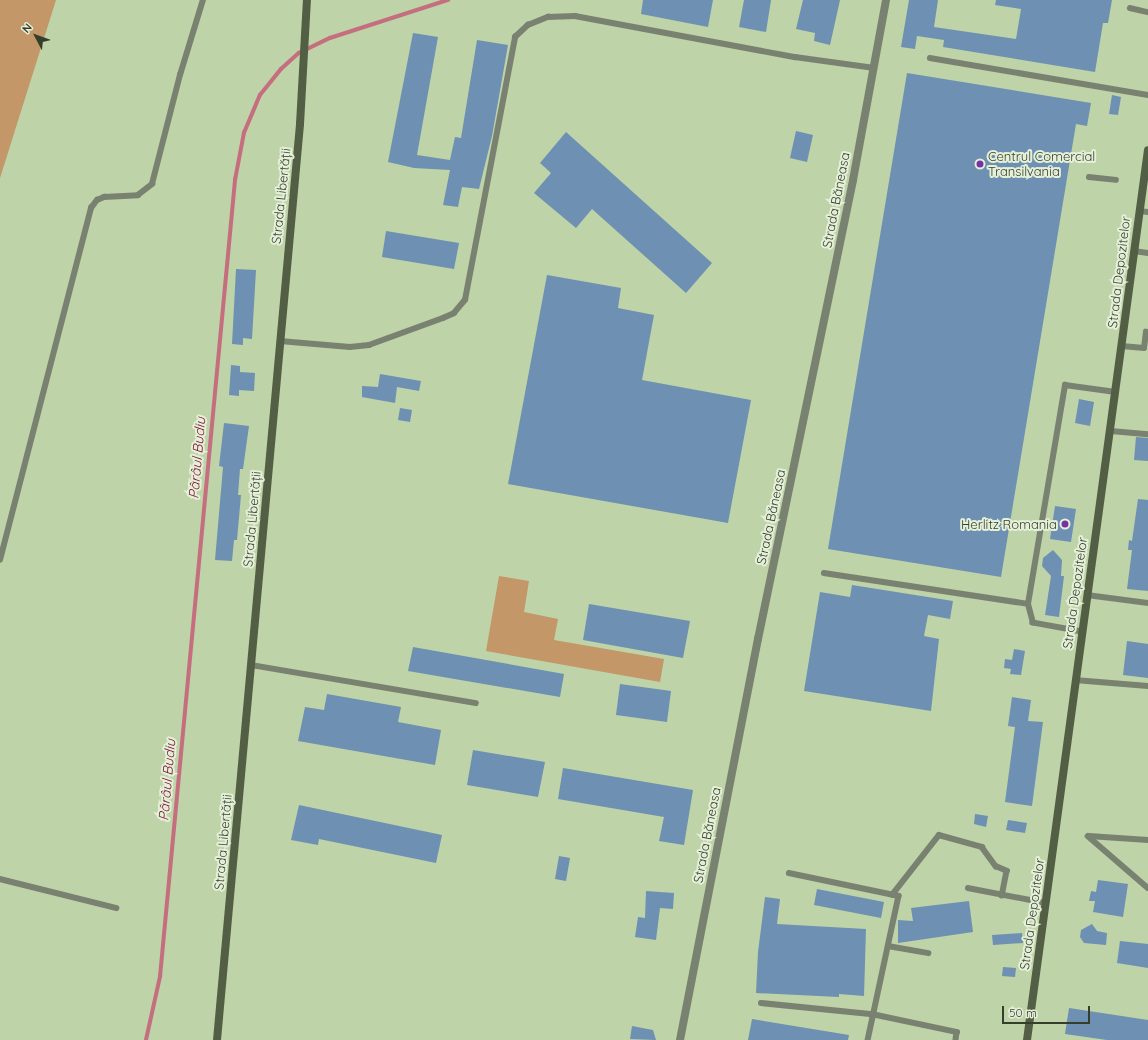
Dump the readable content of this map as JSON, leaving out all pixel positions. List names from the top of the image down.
{
  "streets": {
    "main road": ["Strada Libertății", "Strada Depozitelor"],
    "street": ["Strada Băneasa"]
  },
  "water": ["Pârâul Budiu"],
  "places": ["Centrul Comercial Transilvania", "Herlitz Romania"],
  "scale_bar": "50 m",
  "north": "top left"
}
